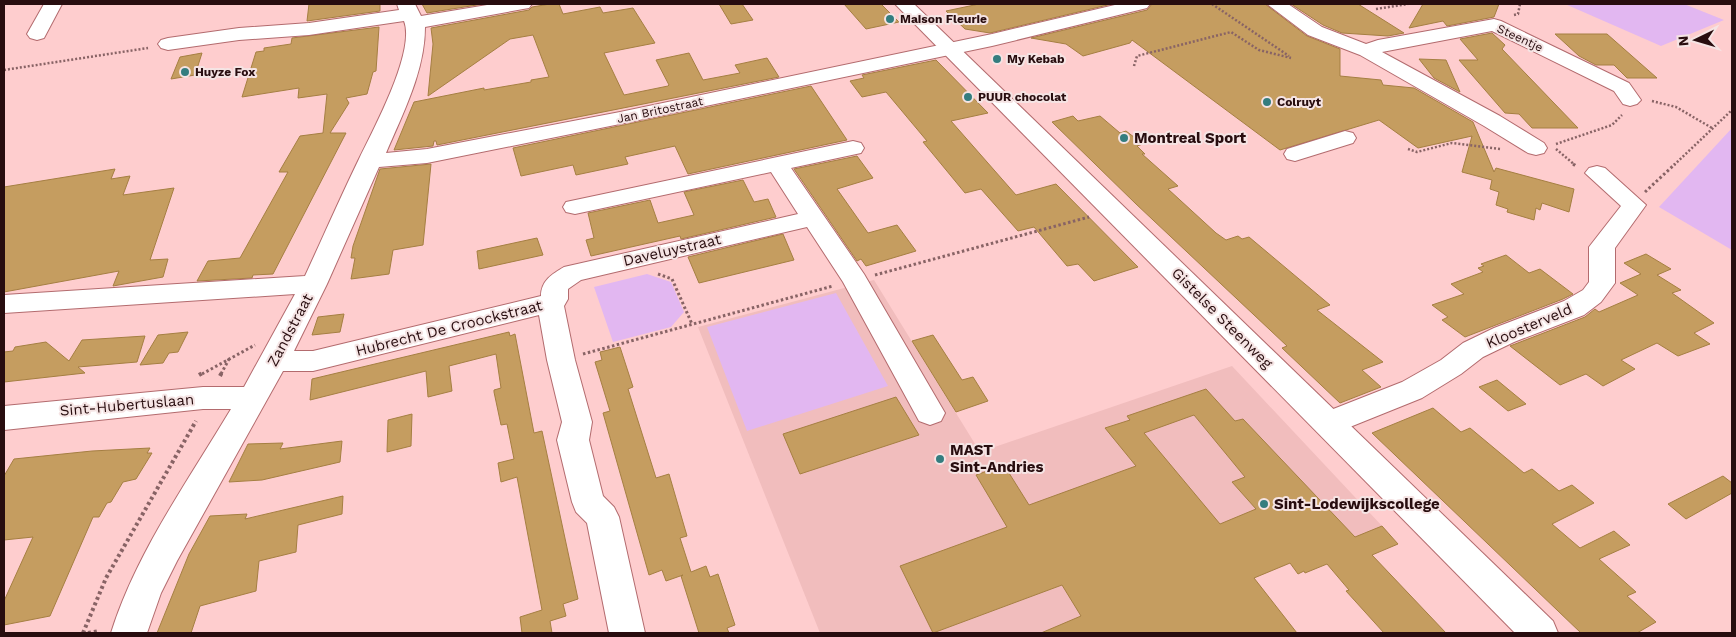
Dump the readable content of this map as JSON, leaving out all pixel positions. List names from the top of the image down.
{
  "streets": {
    "street": [
      "Steentje",
      "Jan Britostraat",
      "Daveluystraat",
      "Gistelse Steenweg",
      "Kloosterveld",
      "Hubrecht De Croockstraat",
      "Zandstraat",
      "Sint-Hubertuslaan"
    ]
  },
  "crossings": [
    ["Jan Britostraat", "Gistelse Steenweg"],
    ["Jan Britostraat", "Zandstraat"],
    ["Daveluystraat", "Hubrecht De Croockstraat"],
    ["Gistelse Steenweg", "Kloosterveld"],
    ["Hubrecht De Croockstraat", "Zandstraat"],
    ["Zandstraat", "Sint-Hubertuslaan"]
  ],
  "places": [
    "Maison Fleurie",
    "My Kebab",
    "Huyze Fox",
    "PUUR chocolat",
    "Colruyt",
    "Montreal Sport",
    "MAST Sint-Andries",
    "Sint-Lodewijkscollege"
  ],
  "north": "left"
}
